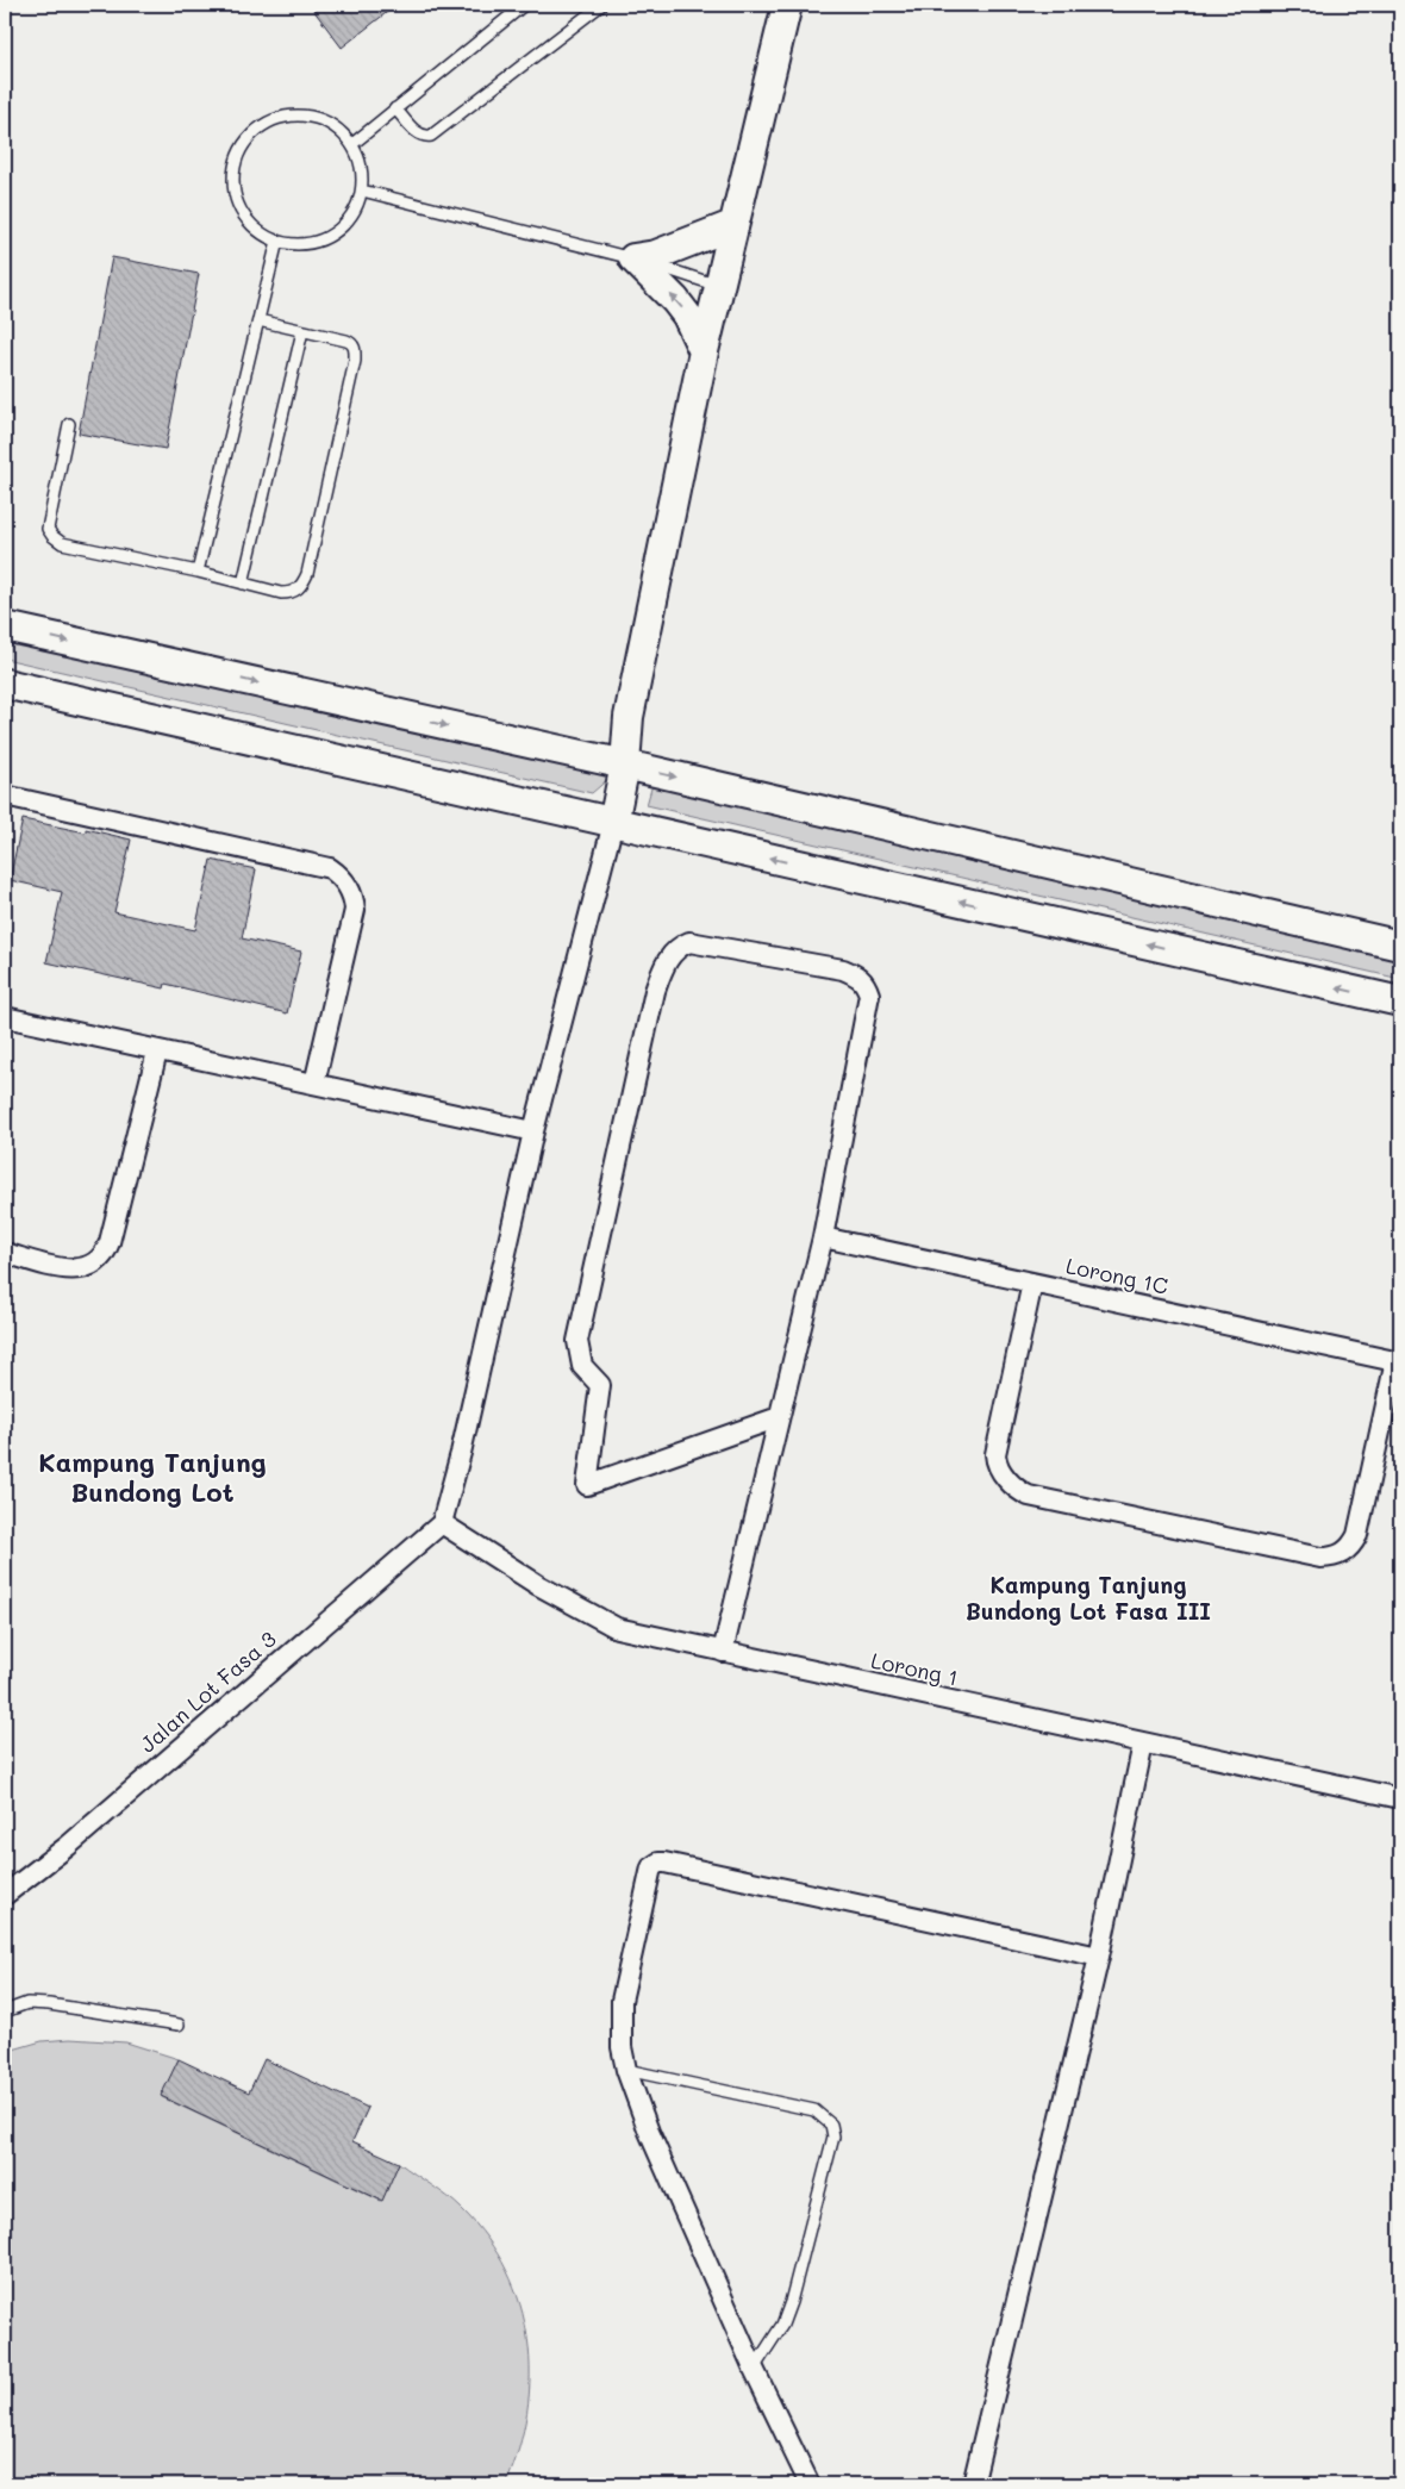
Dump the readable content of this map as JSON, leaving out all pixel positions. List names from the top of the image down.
{
  "streets": {
    "street": ["Lorong 1C", "Lorong 1", "Jalan Lot Fasa 3"]
  },
  "crossings": [
    ["Lorong 1", "Jalan Lot Fasa 3"]
  ],
  "districts": ["Kampung Tanjung Bundong Lot", "Kampung Tanjung Bundong Lot Fasa III"]
}
